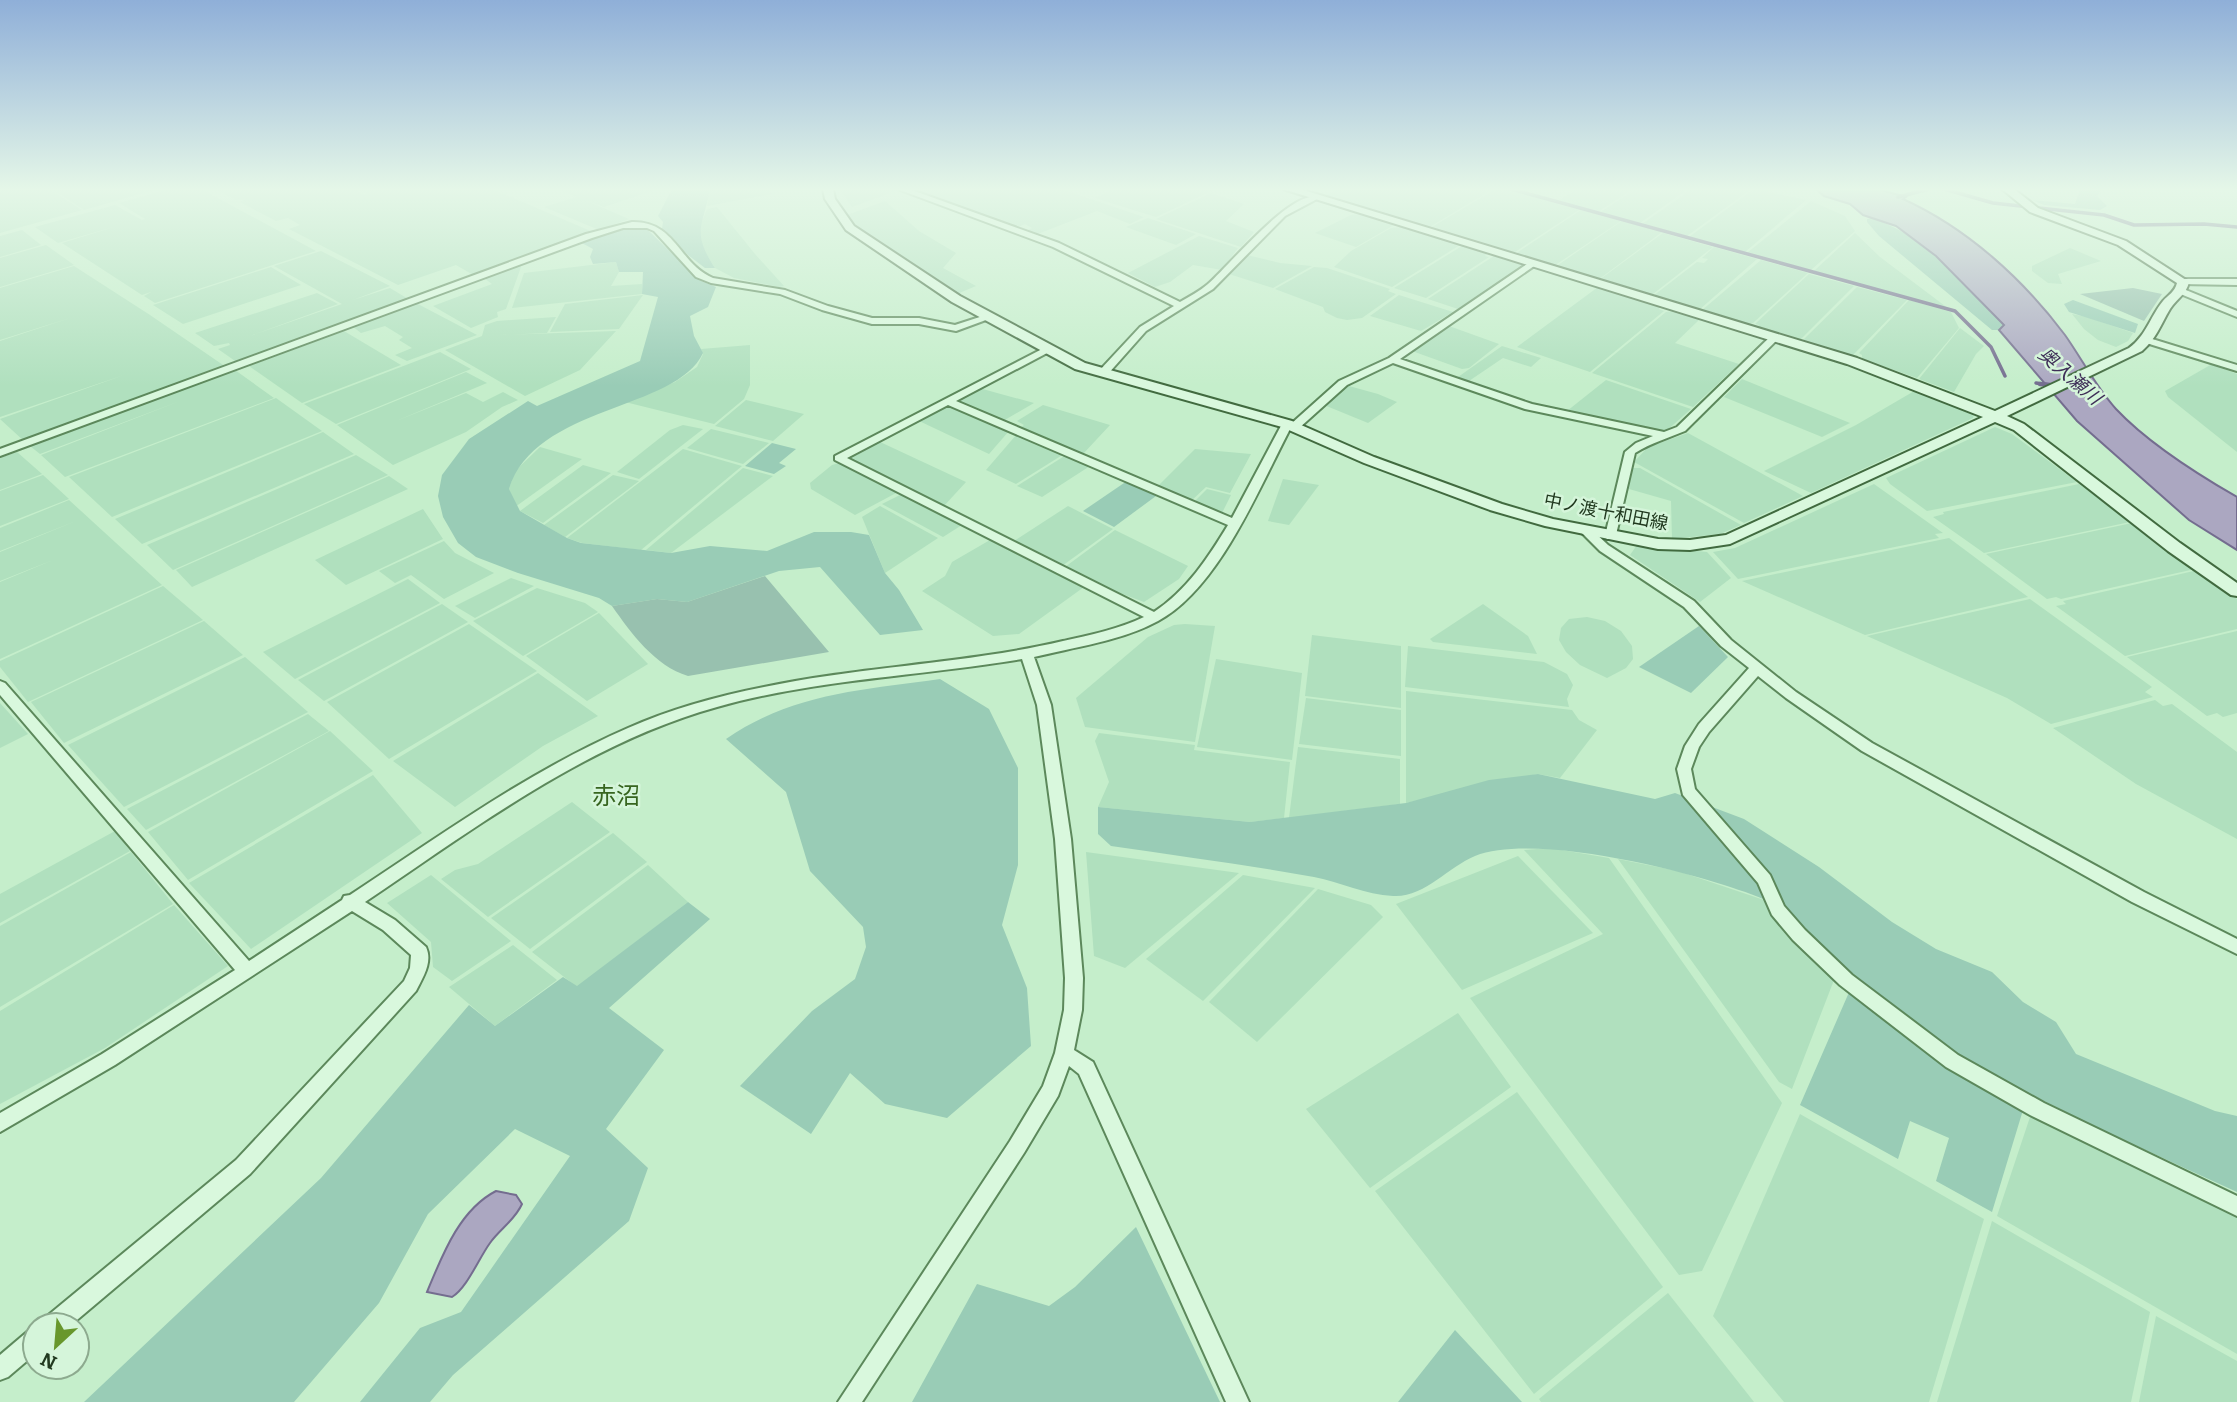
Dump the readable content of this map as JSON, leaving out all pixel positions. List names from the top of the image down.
{
  "streets": {
    "main road": ["中ノ渡十和田線"]
  },
  "districts": ["赤沼"],
  "water": ["奥入瀬川"],
  "north": "bottom left"
}
